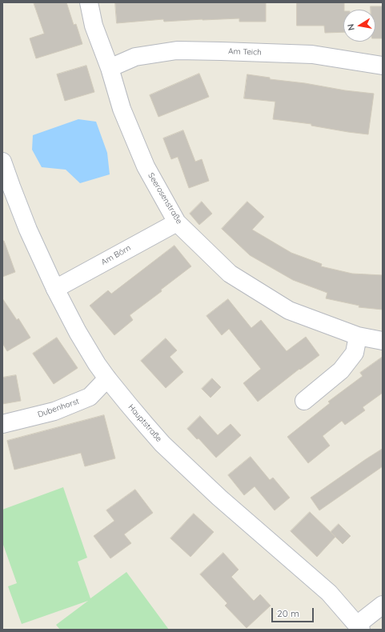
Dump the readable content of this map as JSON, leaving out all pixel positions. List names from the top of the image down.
{
  "streets": {
    "street": [
      "Am Teich",
      "Seerosenstraße",
      "Am Börn",
      "Dubenhorst",
      "Hauptstraße"
    ]
  },
  "crossings": [
    ["Am Teich", "Seerosenstraße"],
    ["Seerosenstraße", "Am Börn"],
    ["Am Börn", "Hauptstraße"],
    ["Dubenhorst", "Hauptstraße"]
  ],
  "scale_bar": "20 m",
  "north": "left"
}
